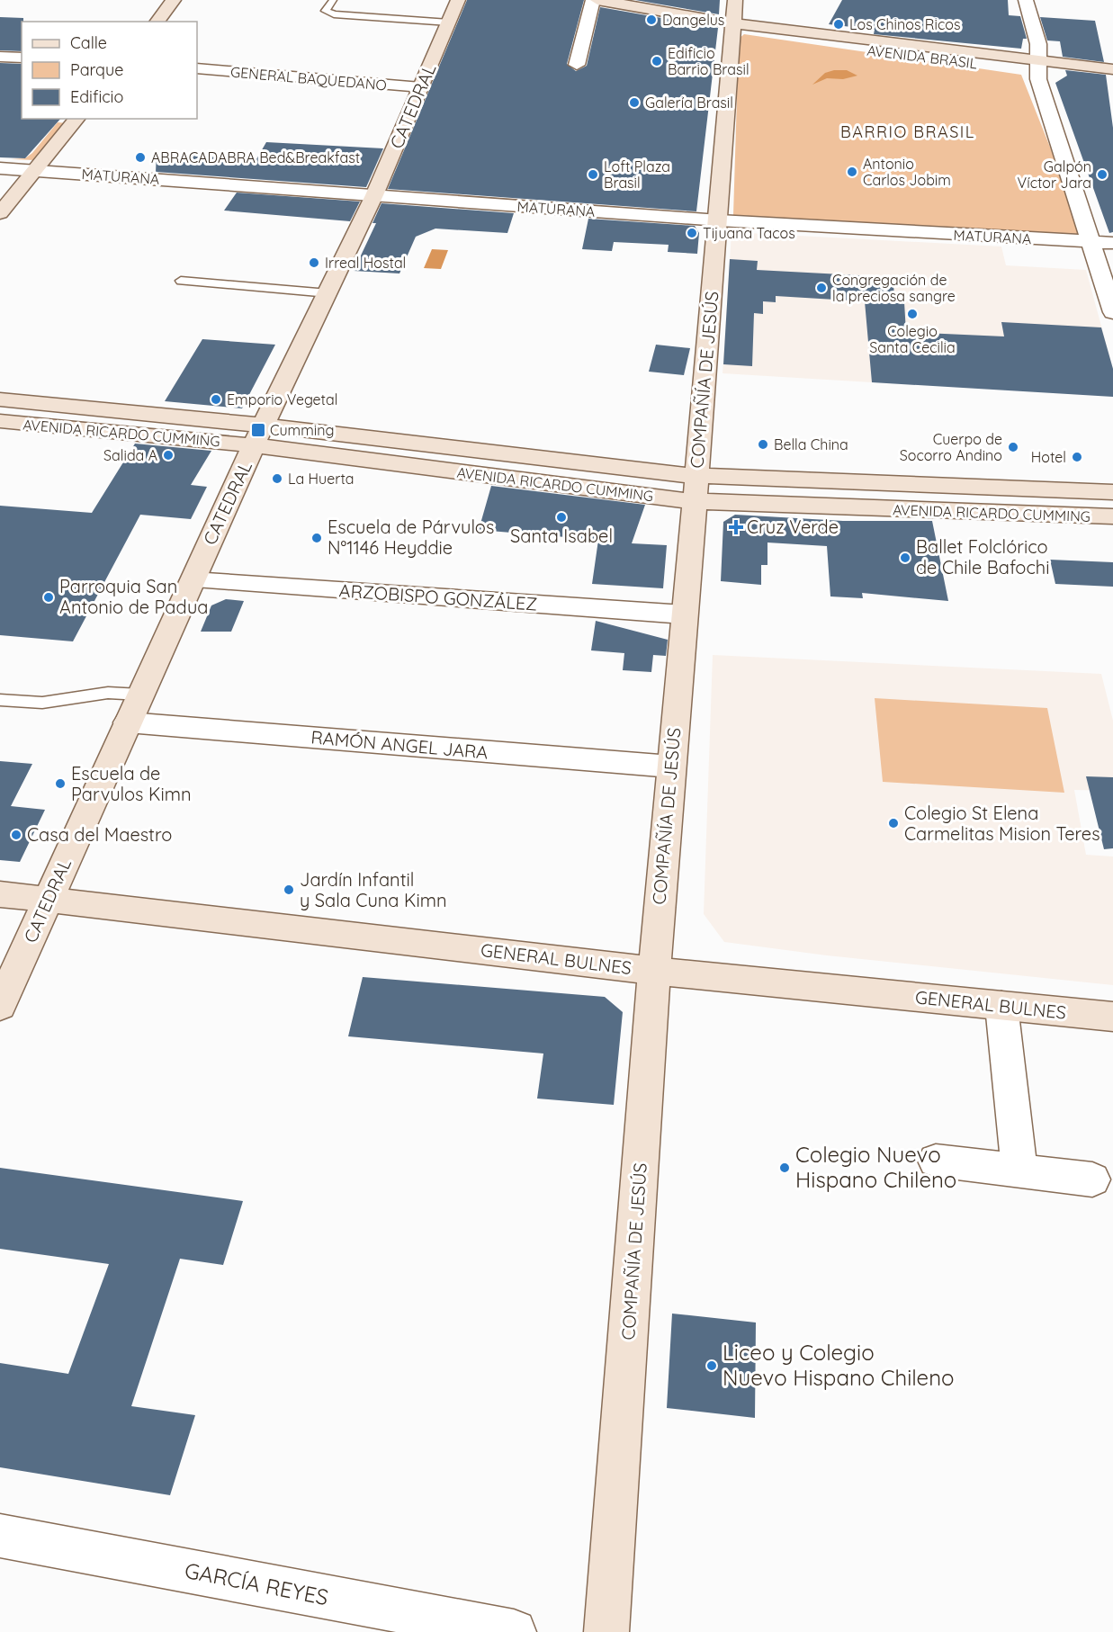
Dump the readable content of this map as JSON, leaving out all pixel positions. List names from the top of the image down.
{
  "streets": {
    "main road": [
      "AVENIDA BRASIL",
      "CATEDRAL",
      "COMPAÑÍA DE JESÚS",
      "AVENIDA RICARDO CUMMING",
      "GENERAL BULNES"
    ],
    "street": [
      "GENERAL BAQUEDANO",
      "MATURANA",
      "ARZOBISPO GONZÁLEZ",
      "RAMÓN ANGEL JARA",
      "GARCÍA REYES"
    ]
  },
  "crossings": [
    ["AVENIDA BRASIL", "COMPAÑÍA DE JESÚS"],
    ["GENERAL BAQUEDANO", "CATEDRAL"],
    ["CATEDRAL", "MATURANA"],
    ["CATEDRAL", "AVENIDA RICARDO CUMMING"],
    ["CATEDRAL", "ARZOBISPO GONZÁLEZ"],
    ["CATEDRAL", "RAMÓN ANGEL JARA"],
    ["CATEDRAL", "GENERAL BULNES"],
    ["MATURANA", "COMPAÑÍA DE JESÚS"],
    ["COMPAÑÍA DE JESÚS", "AVENIDA RICARDO CUMMING"],
    ["COMPAÑÍA DE JESÚS", "ARZOBISPO GONZÁLEZ"],
    ["COMPAÑÍA DE JESÚS", "RAMÓN ANGEL JARA"],
    ["COMPAÑÍA DE JESÚS", "GENERAL BULNES"]
  ],
  "districts": ["BARRIO BRASIL"],
  "places": {
    "other": [
      "Dangelus",
      "Los Chinos Ricos",
      "Edificio Barrio Brasil",
      "Galería Brasil",
      "ABRACADABRA Bed&Breakfast",
      "Antonio Carlos Jobim",
      "Loft Plaza Brasil",
      "Galpón Víctor Jara",
      "Tijuana Tacos",
      "Irreal Hostal",
      "Congregación de la preciosa sangre",
      "Colegio Santa Cecilia",
      "Emporio Vegetal",
      "Bella China",
      "Cuerpo de Socorro Andino",
      "Salida A",
      "Hotel",
      "La Huerta",
      "Santa Isabel",
      "Escuela de Párvulos N°1146 Heyddie",
      "Ballet Folclórico de Chile Bafochi",
      "Parroquia San Antonio de Padua",
      "Escuela de Parvulos Kimn",
      "Colegio St Elena Carmelitas Mision Teres",
      "Casa del Maestro",
      "Jardín Infantil y Sala Cuna Kimn",
      "Colegio Nuevo Hispano Chileno",
      "Liceo y Colegio Nuevo Hispano Chileno"
    ],
    "transit": ["Cumming"],
    "health": ["Cruz Verde"]
  },
  "legend": ["Calle", "Parque", "Edificio"]
}
